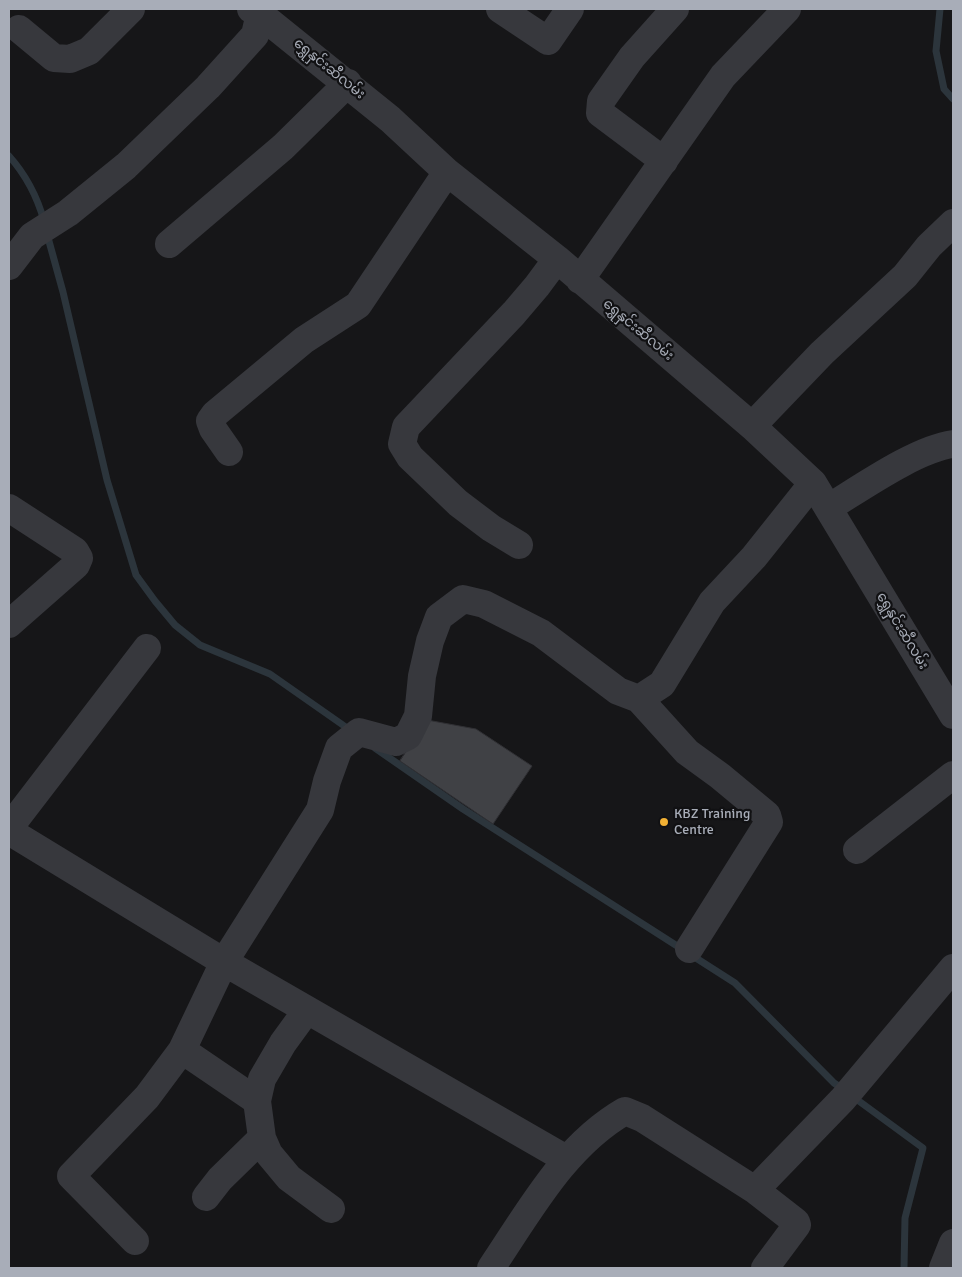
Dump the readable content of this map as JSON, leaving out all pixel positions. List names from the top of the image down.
{
  "streets": {
    "street": ["ရွှေနှင်းဆီလမ်း"]
  },
  "places": ["KBZ Training Centre"]
}
